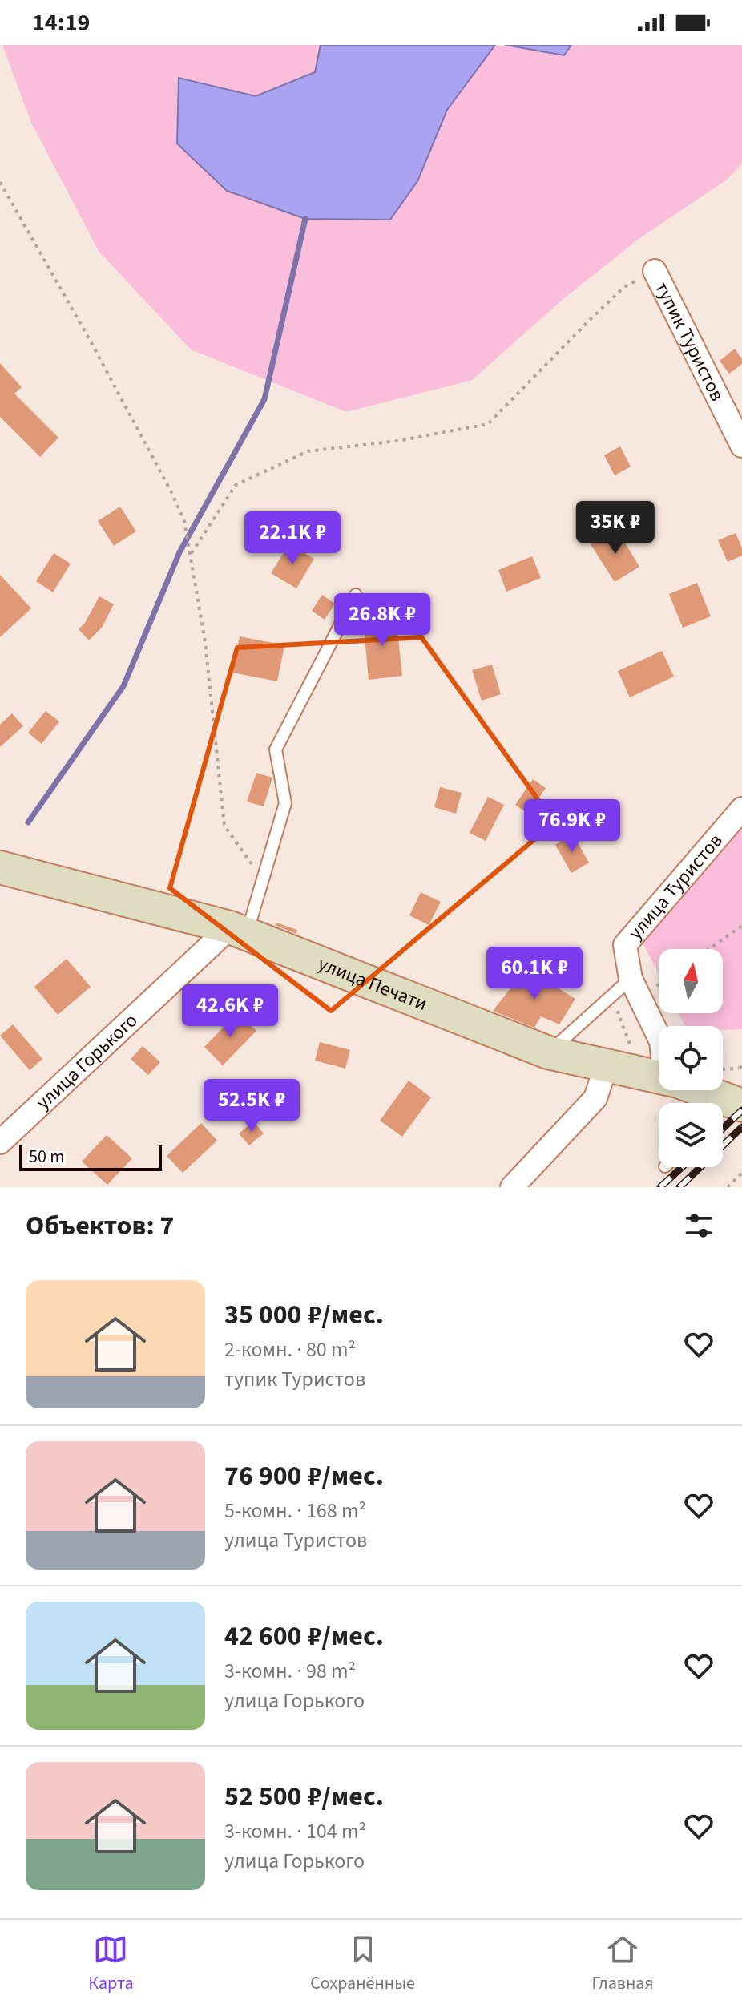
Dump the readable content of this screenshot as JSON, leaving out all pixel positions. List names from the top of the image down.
{
  "streets": {
    "street": [
      "тупик Туристов",
      "улица Туристов",
      "улица Печати",
      "улица Горького"
    ]
  },
  "crossings": [
    ["улица Печати", "улица Горького"]
  ],
  "scale_bar": "50 m",
  "north": "top",
  "page": {
    "status": "14:19",
    "price": [
      "35K ₽",
      "22.1K ₽",
      "26.8K ₽",
      "76.9K ₽",
      "60.1K ₽",
      "42.6K ₽",
      "52.5K ₽"
    ],
    "scale": "50 m",
    "heading": "Объектов: 7",
    "list": [
      {
        "name": "35 000 ₽/мес.",
        "note": "2-комн. · 80 m² · тупик Туристов"
      },
      {
        "name": "76 900 ₽/мес.",
        "note": "5-комн. · 168 m² · улица Туристов"
      },
      {
        "name": "42 600 ₽/мес.",
        "note": "3-комн. · 98 m² · улица Горького"
      },
      {
        "name": "52 500 ₽/мес.",
        "note": "3-комн. · 104 m² · улица Горького"
      }
    ],
    "tabs": ["Карта", "Сохранённые", "Главная"]
  }
}
